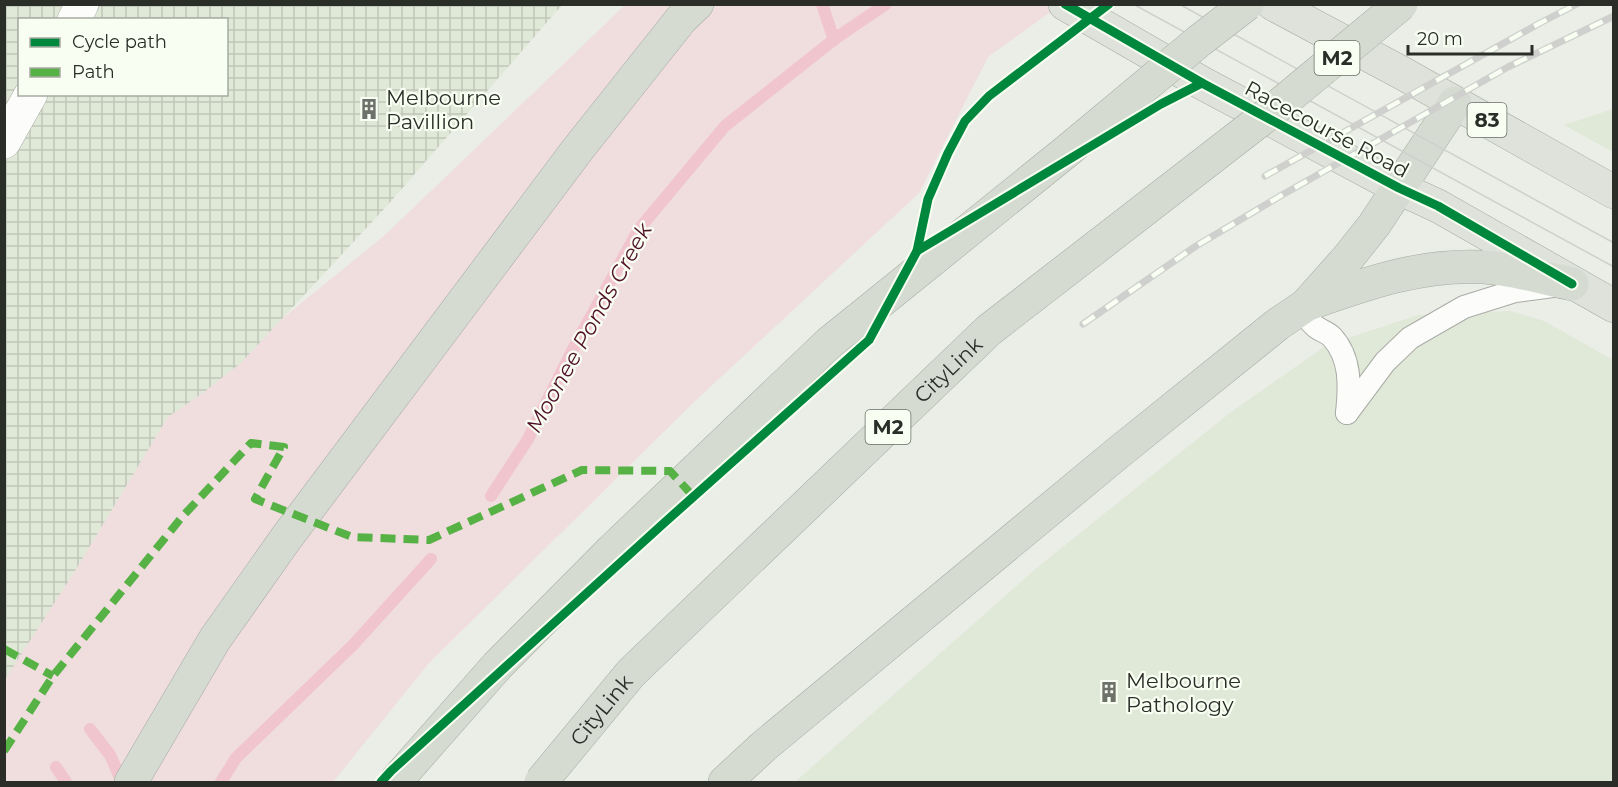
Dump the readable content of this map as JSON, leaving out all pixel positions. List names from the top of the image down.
{
  "streets": {
    "highway": [
      "M2",
      "83",
      "Racecourse Road",
      "CityLink"
    ]
  },
  "water": ["Moonee Ponds Creek"],
  "places": {
    "building": ["Melbourne Pavillion", "Melbourne Pathology"]
  },
  "legend": ["Cycle path", "Path"],
  "scale_bar": "20 m"
}
